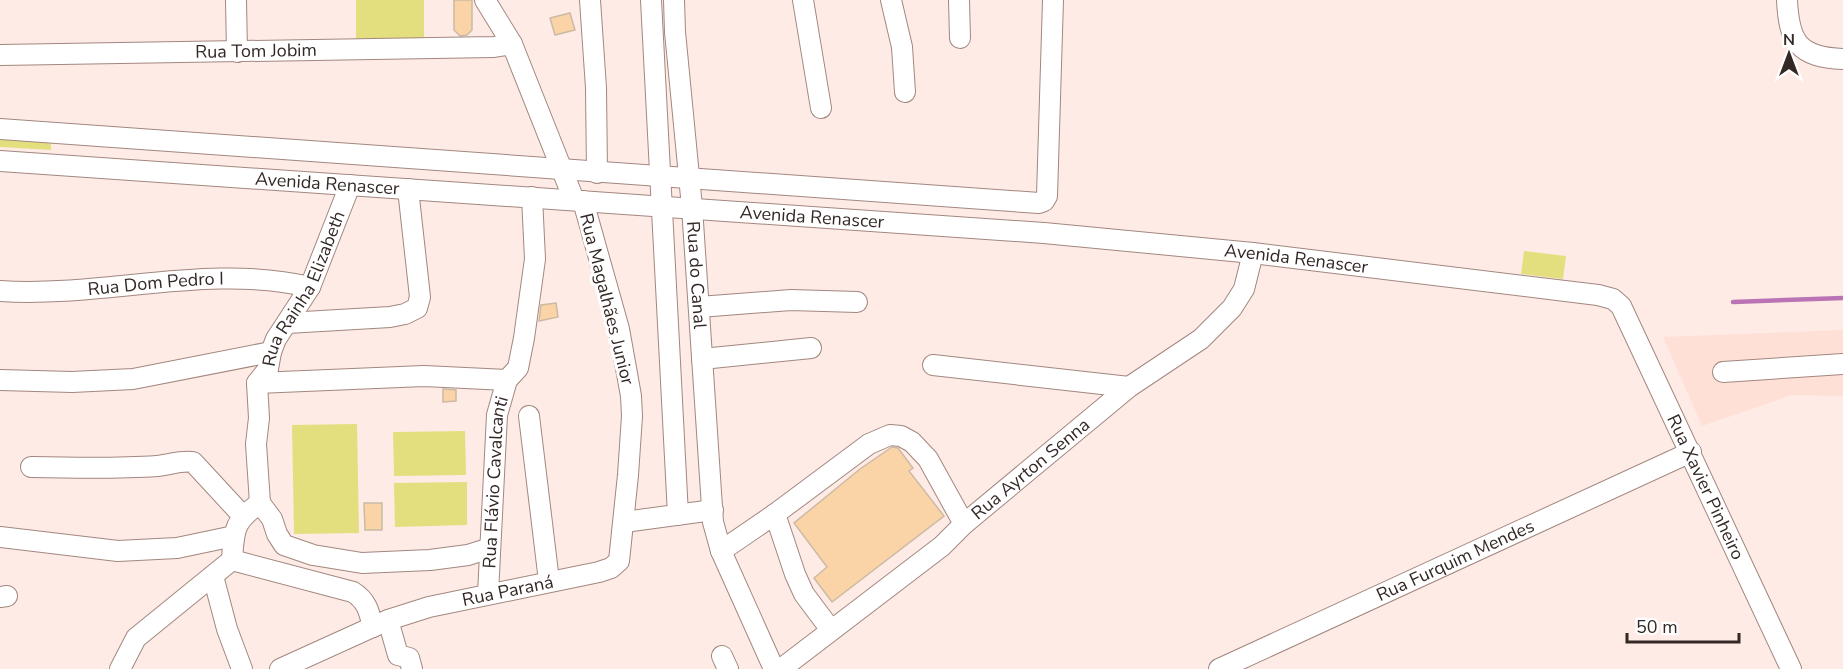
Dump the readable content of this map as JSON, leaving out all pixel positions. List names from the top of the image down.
{
  "streets": {
    "street": [
      "Rua Tom Jobim",
      "Avenida Renascer",
      "Rua do Canal",
      "Rua Dom Pedro I",
      "Rua Rainha Elizabeth",
      "Rua Magalhães Junior",
      "Rua Ayrton Senna",
      "Rua Flávio Cavalcanti",
      "Rua Xavier Pinheiro",
      "Rua Furquim Mendes",
      "Rua Paraná"
    ]
  },
  "crossings": [
    ["Rua Tom Jobim", "Rua Magalhães Junior"],
    ["Avenida Renascer", "Rua do Canal"],
    ["Avenida Renascer", "Rua Rainha Elizabeth"],
    ["Avenida Renascer", "Rua Magalhães Junior"],
    ["Avenida Renascer", "Rua Ayrton Senna"],
    ["Avenida Renascer", "Rua Flávio Cavalcanti"],
    ["Avenida Renascer", "Rua Xavier Pinheiro"],
    ["Rua Dom Pedro I", "Rua Rainha Elizabeth"],
    ["Rua Magalhães Junior", "Rua Paraná"],
    ["Rua Flávio Cavalcanti", "Rua Paraná"],
    ["Rua Xavier Pinheiro", "Rua Furquim Mendes"]
  ],
  "scale_bar": "50 m",
  "north": "top"
}
